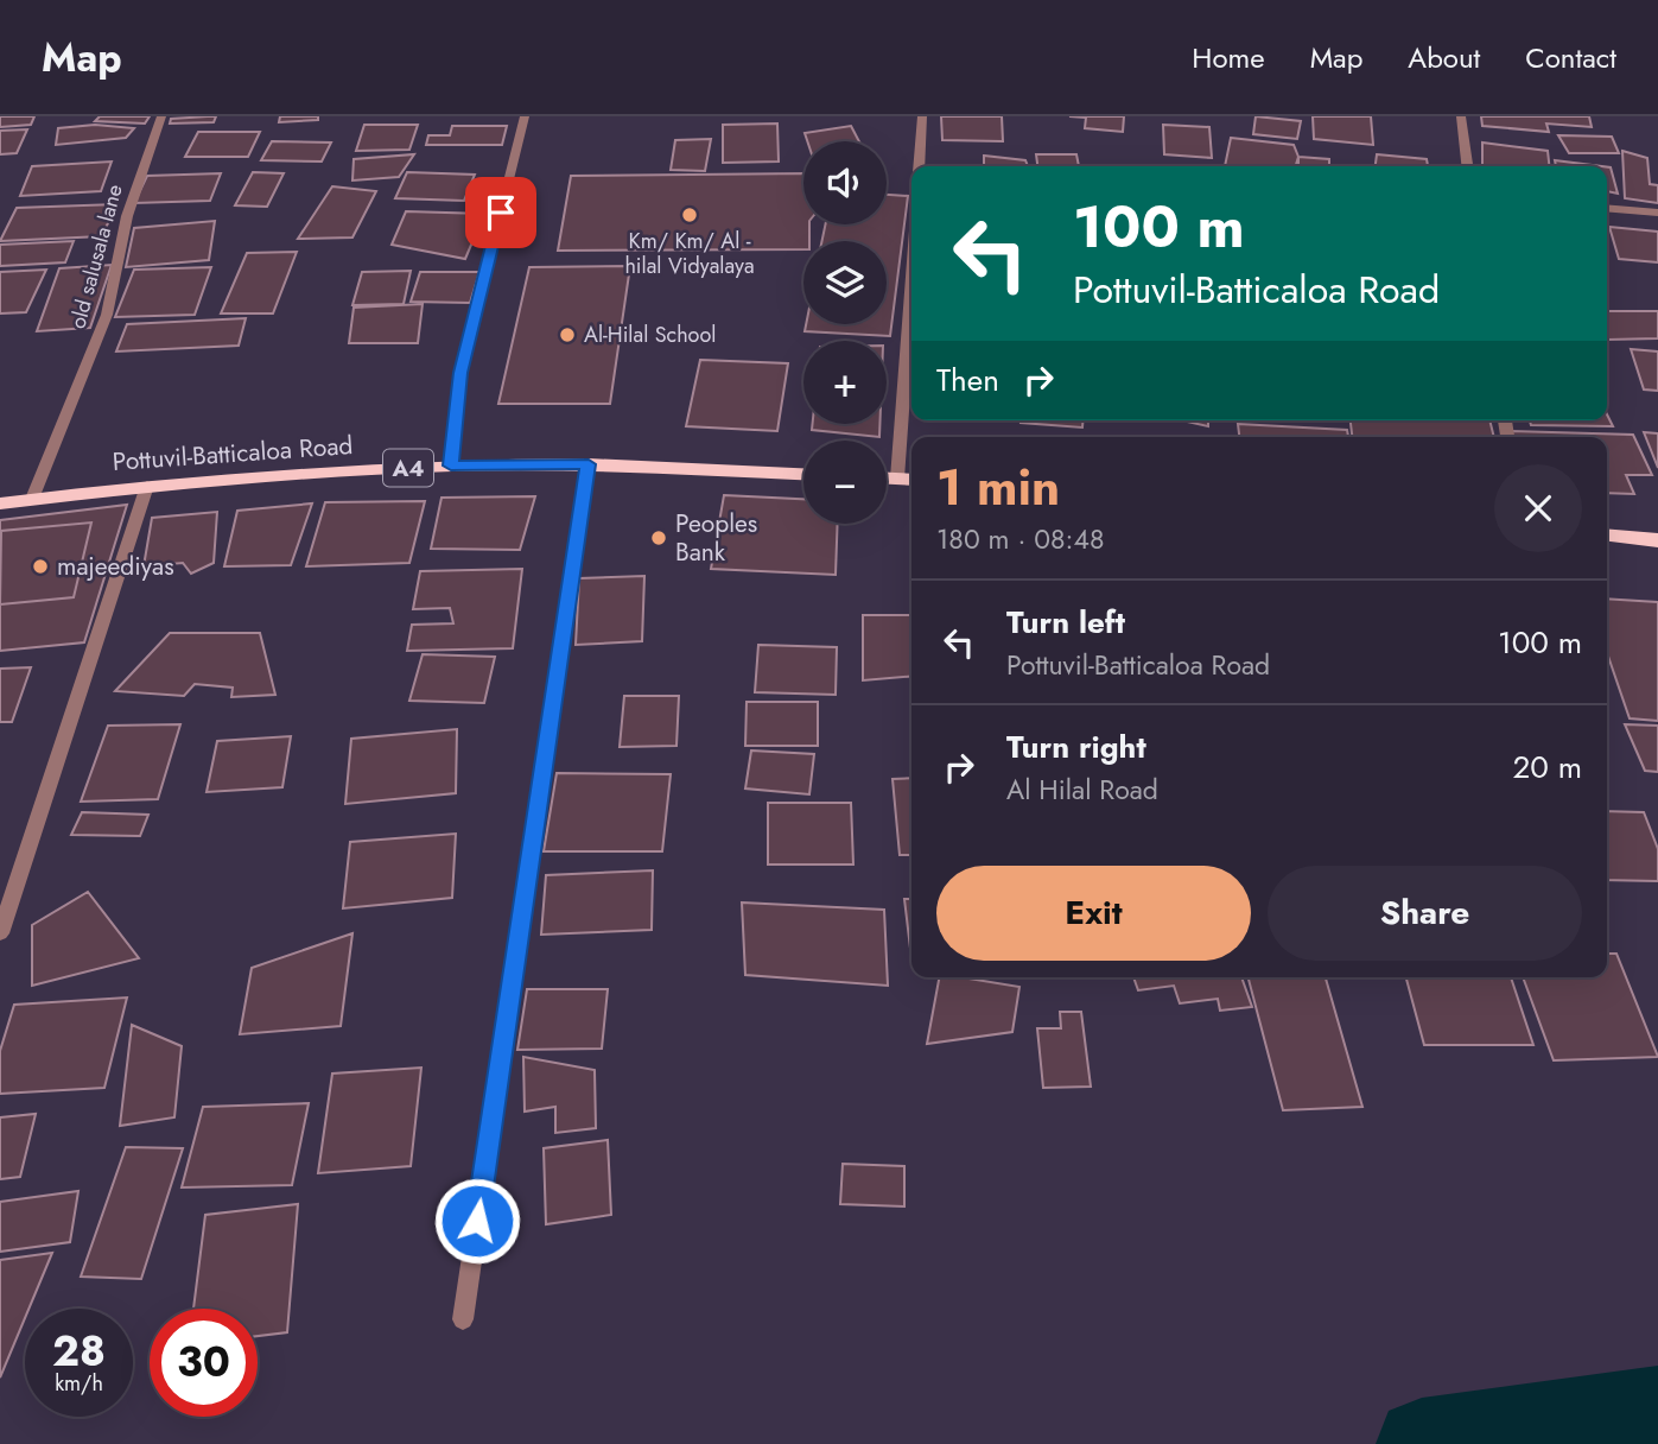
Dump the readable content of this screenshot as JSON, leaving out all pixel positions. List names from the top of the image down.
{
  "streets": {
    "highway": ["Pottuvil-Batticaloa Road", "A4"],
    "street": ["old salusala lane"]
  },
  "crossings": [
    ["old salusala lane", "Pottuvil-Batticaloa Road"]
  ],
  "places": [
    "Km/ Km/ Al - hilal Vidyalaya",
    "Al-Hilal School",
    "Peoples Bank",
    "majeediyas"
  ],
  "page": {
    "header": "Map",
    "nav": [
      "Home",
      "Map",
      "About",
      "Contact"
    ],
    "map_buttons": ["+", "−"],
    "turn": ["100 m", "Pottuvil-Batticaloa Road"],
    "then": "Then",
    "heading": ["1 min", "180 m · 08:48"],
    "list": [
      {
        "name": "Turn left",
        "note": "Pottuvil-Batticaloa Road",
        "value": "100 m"
      },
      {
        "name": "Turn right",
        "note": "Al Hilal Road",
        "value": "20 m"
      }
    ],
    "buttons": ["Exit", "Share"],
    "speed": "28 km/h",
    "limit": "30"
  }
}
